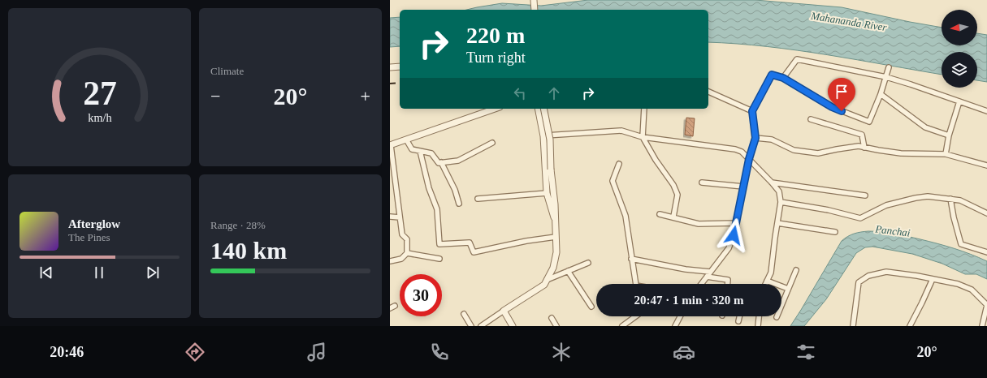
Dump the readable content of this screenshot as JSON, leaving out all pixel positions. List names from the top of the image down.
{
  "water": ["Mahananda River", "Panchai"],
  "north": "left",
  "page": {
    "tile": [
      "Climate",
      ["Range · 28%", "140 km"]
    ],
    "turn": ["220 m", "Turn right"],
    "heat": ["−", "20°", "+"],
    "song": ["Afterglow", "The Pines"],
    "limit": "30",
    "trip": "20:47 · 1 min · 320 m",
    "tabs": ["20:46", "20°"],
    "gauge": ["27", "km/h"]
  }
}
